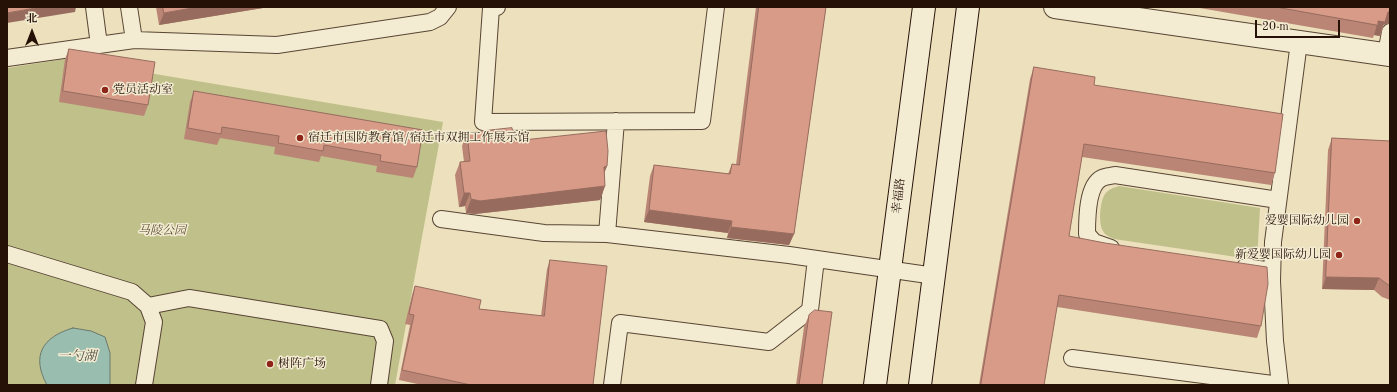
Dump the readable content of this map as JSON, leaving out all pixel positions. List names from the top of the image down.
{
  "streets": {
    "main road": ["幸福路"]
  },
  "water": ["一勺湖"],
  "parks": ["马陵公园"],
  "places": [
    "党员活动室",
    "宿迁市国防教育馆/宿迁市双拥工作展示馆",
    "爱婴国际幼儿园",
    "新爱婴国际幼儿园",
    "树阵广场"
  ],
  "scale_bar": "20 m",
  "north": "top"
}
